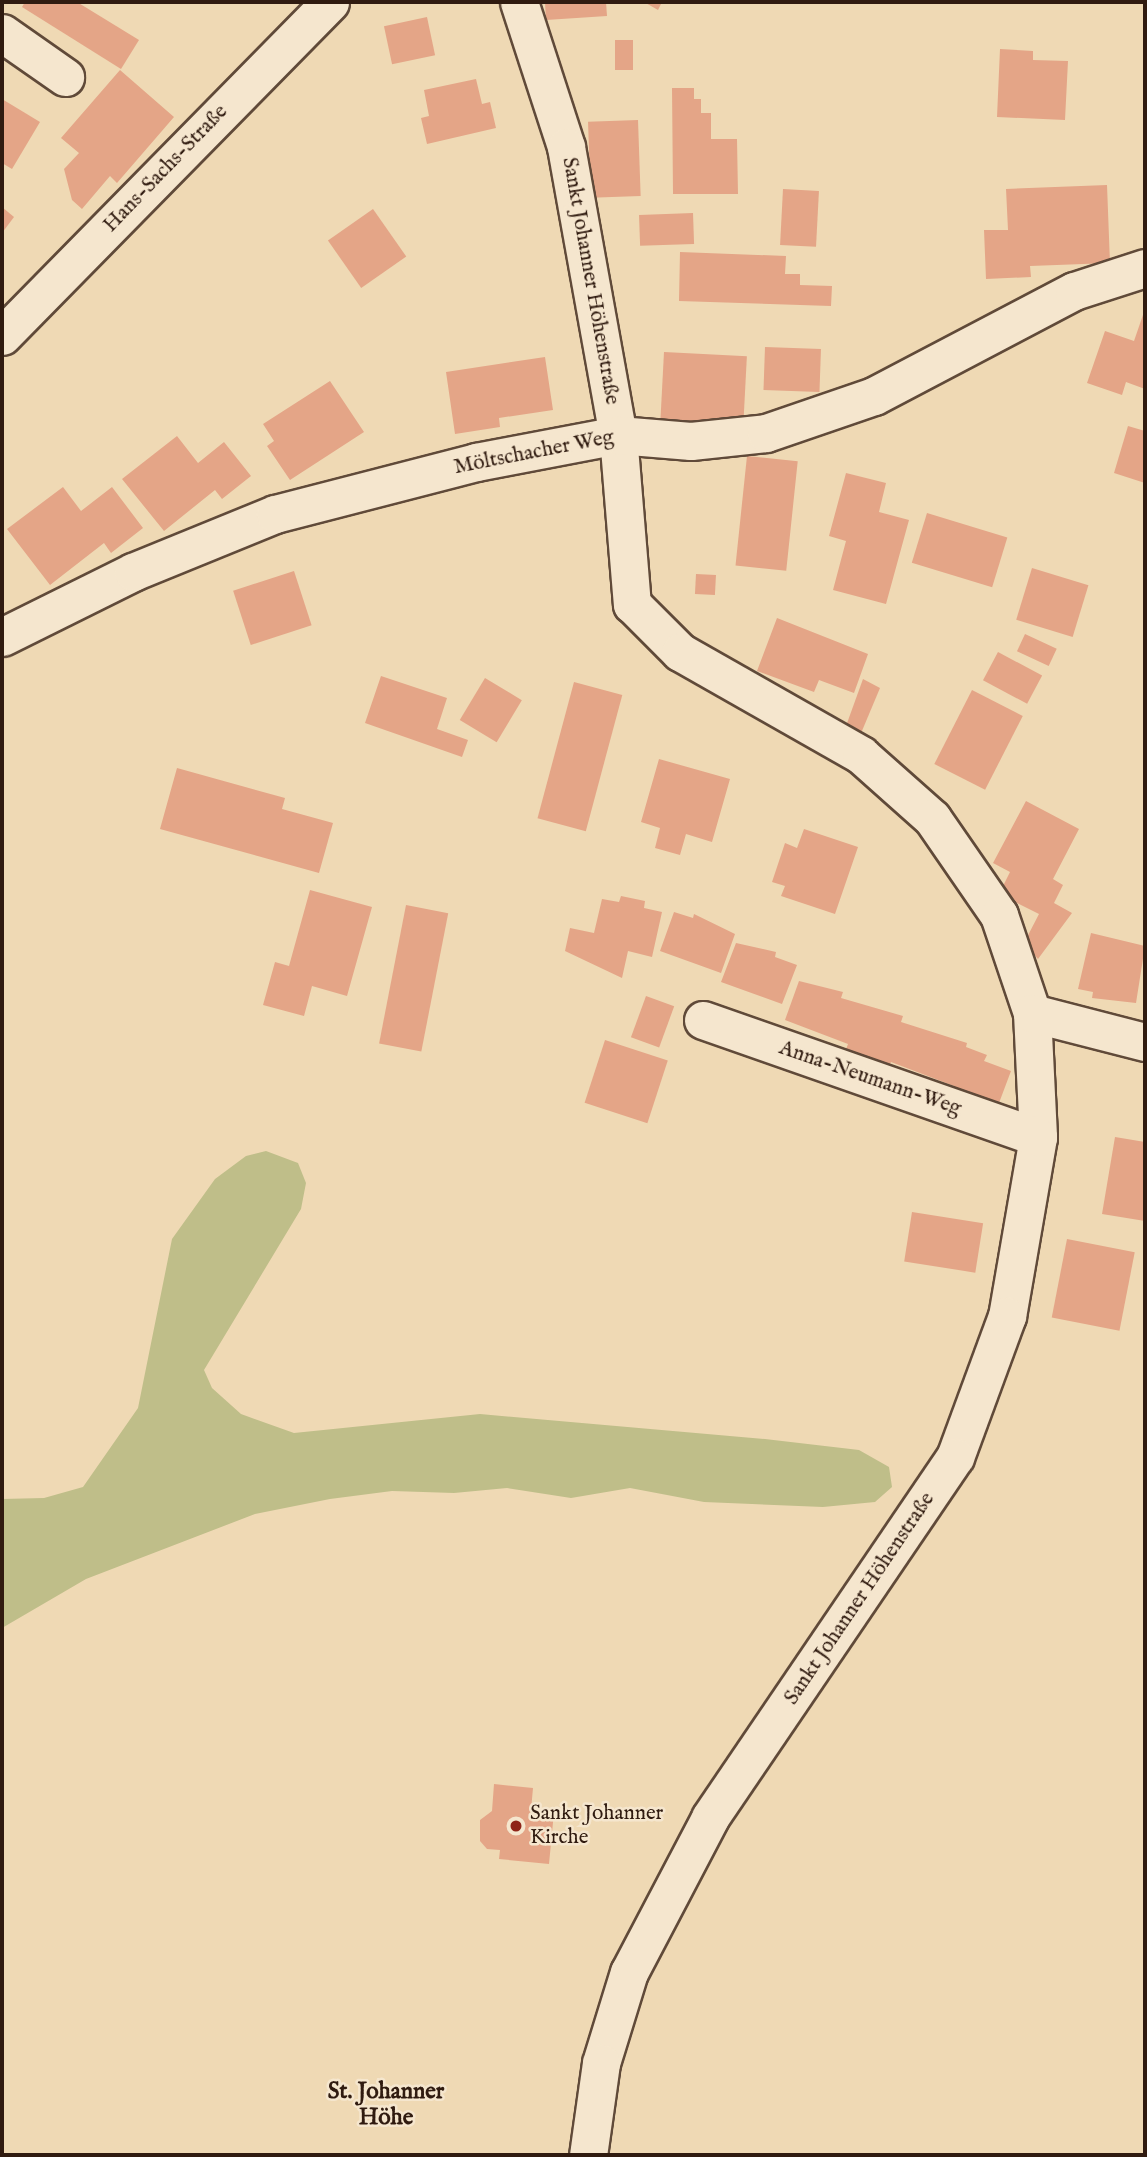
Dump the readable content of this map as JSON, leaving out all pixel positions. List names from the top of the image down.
{
  "streets": {
    "street": [
      "Hans-Sachs-Straße",
      "Sankt Johanner Höhenstraße",
      "Möltschacher Weg",
      "Anna-Neumann-Weg"
    ]
  },
  "crossings": [
    ["Sankt Johanner Höhenstraße", "Möltschacher Weg"],
    ["Sankt Johanner Höhenstraße", "Anna-Neumann-Weg"]
  ],
  "districts": ["St. Johanner Höhe"],
  "places": ["Sankt Johanner Kirche"]
}
